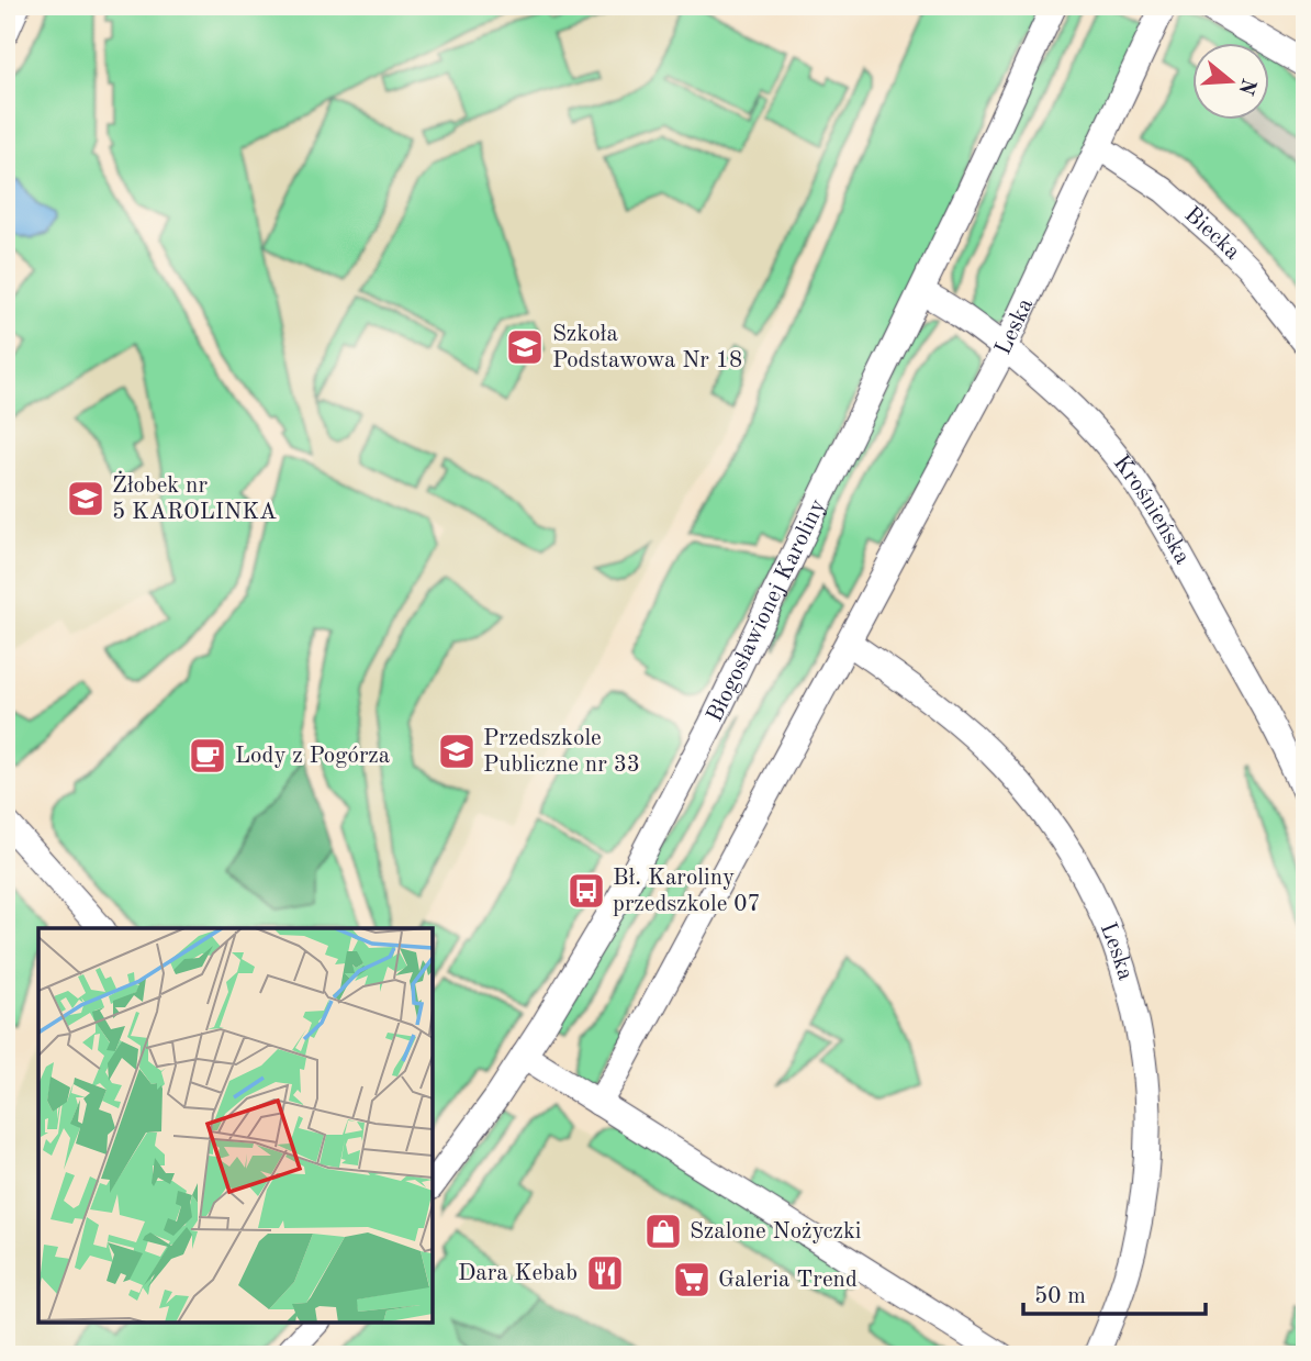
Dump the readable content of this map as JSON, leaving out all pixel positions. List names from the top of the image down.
{
  "streets": {
    "street": [
      "Biecka",
      "Leska",
      "Krośnieńska",
      "Błogosławionej Karoliny"
    ]
  },
  "crossings": [
    ["Biecka", "Leska"],
    ["Leska", "Krośnieńska"],
    ["Krośnieńska", "Błogosławionej Karoliny"]
  ],
  "places": {
    "school or university": ["Szkoła Podstawowa Nr 18", "Żłobek nr 5 KAROLINKA", "Przedszkole Publiczne nr 33"],
    "cafe": ["Lody z Pogórza"],
    "bus stop": ["Bł. Karoliny przedszkole 07"],
    "shop": ["Szalone Nożyczki"],
    "restaurant": ["Dara Kebab"],
    "supermarket": ["Galeria Trend"]
  },
  "scale_bar": "50 m",
  "north": "right"
}
